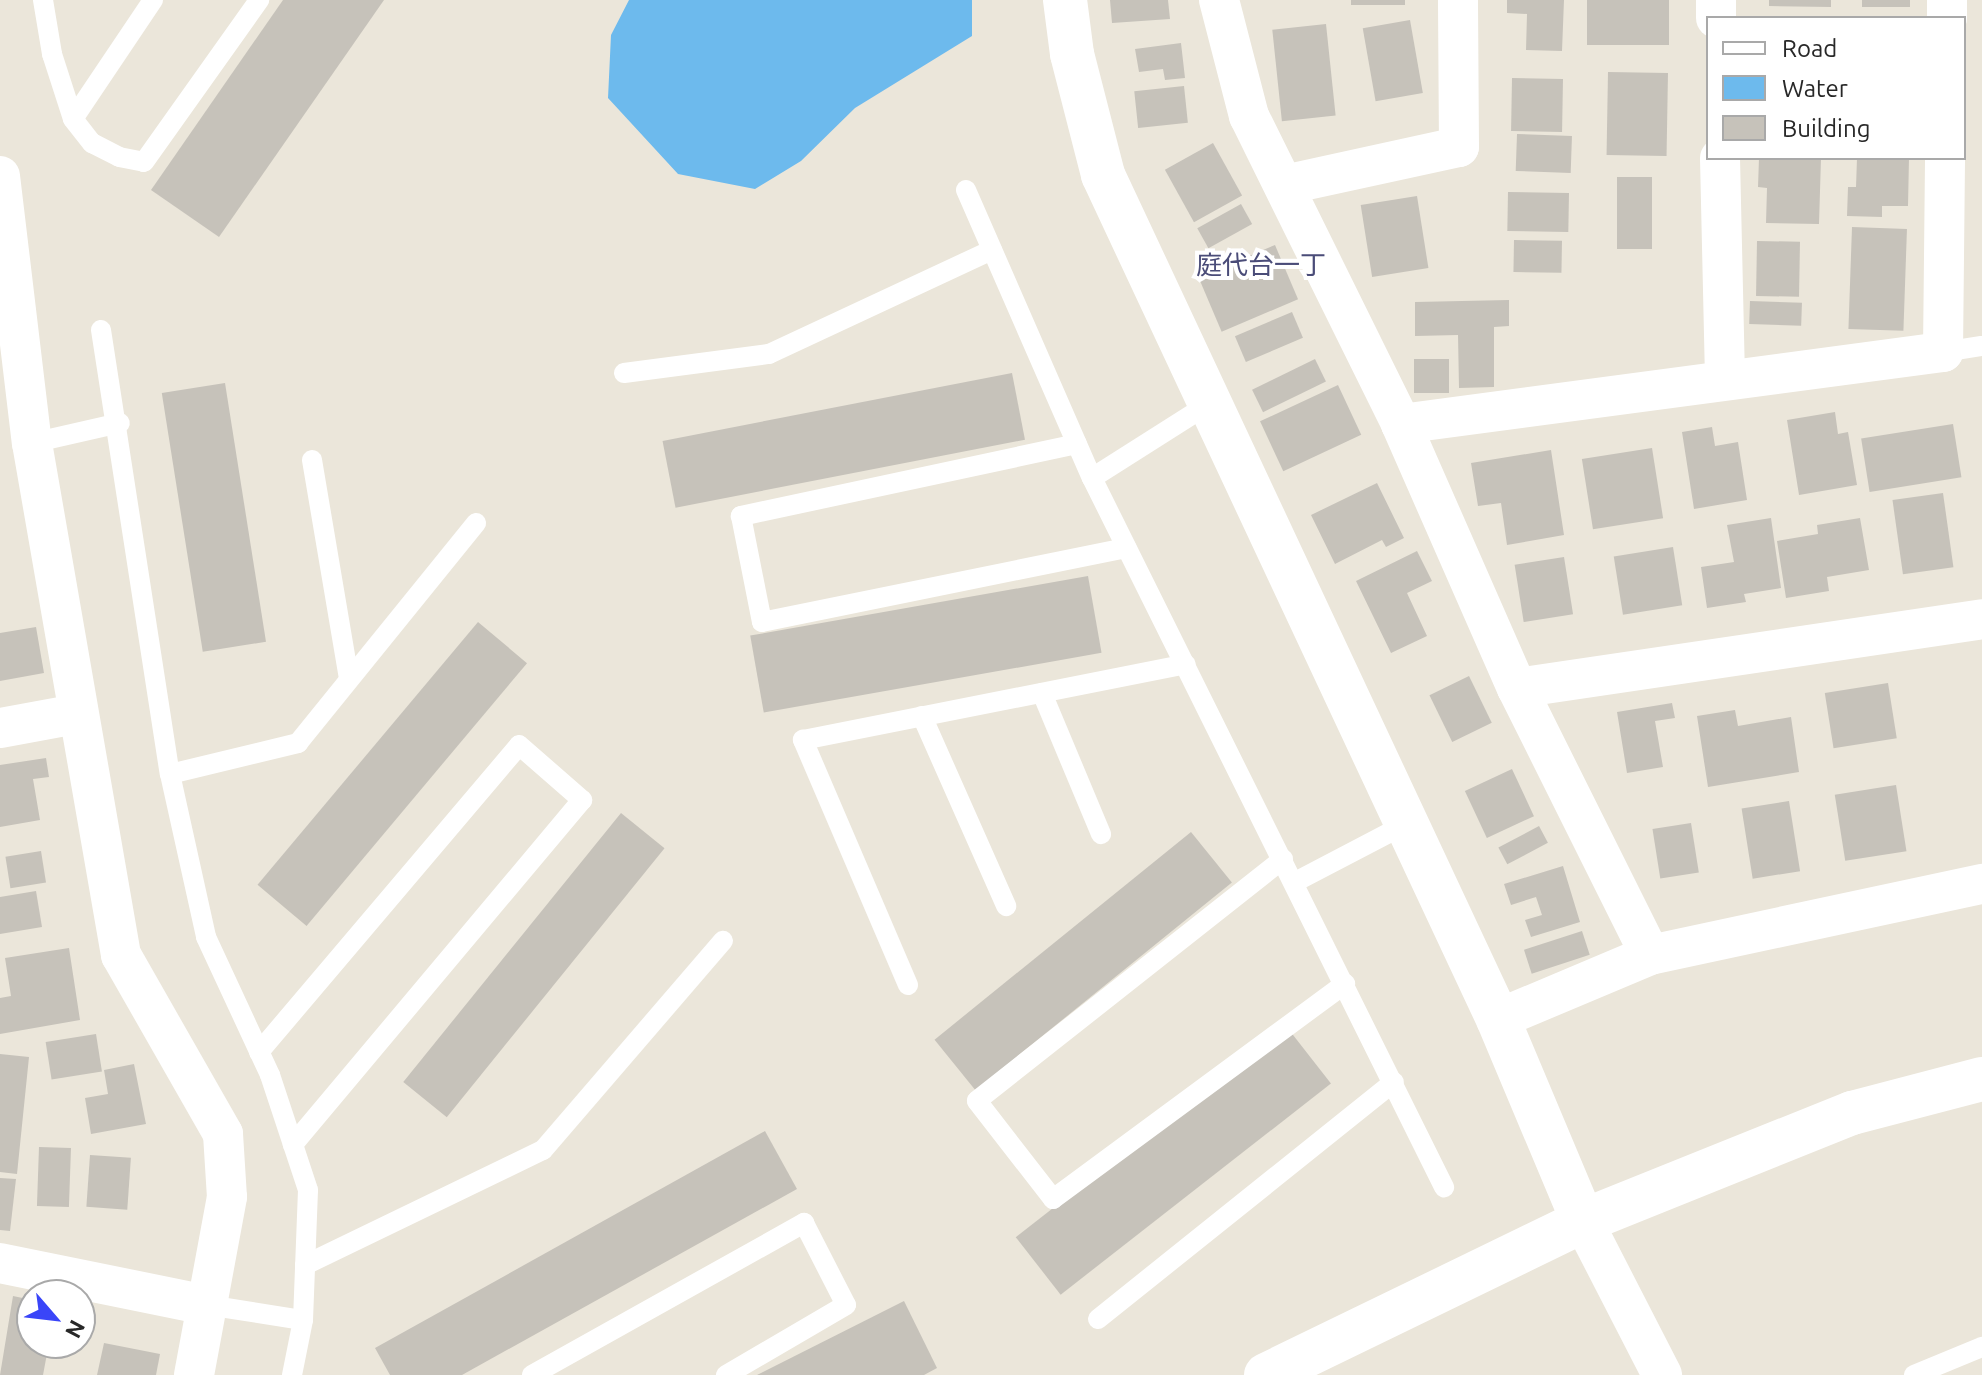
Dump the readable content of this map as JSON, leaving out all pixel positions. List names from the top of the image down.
{
  "districts": ["庭代台一丁"],
  "legend": ["Road", "Water", "Building"],
  "north": "bottom right"
}
